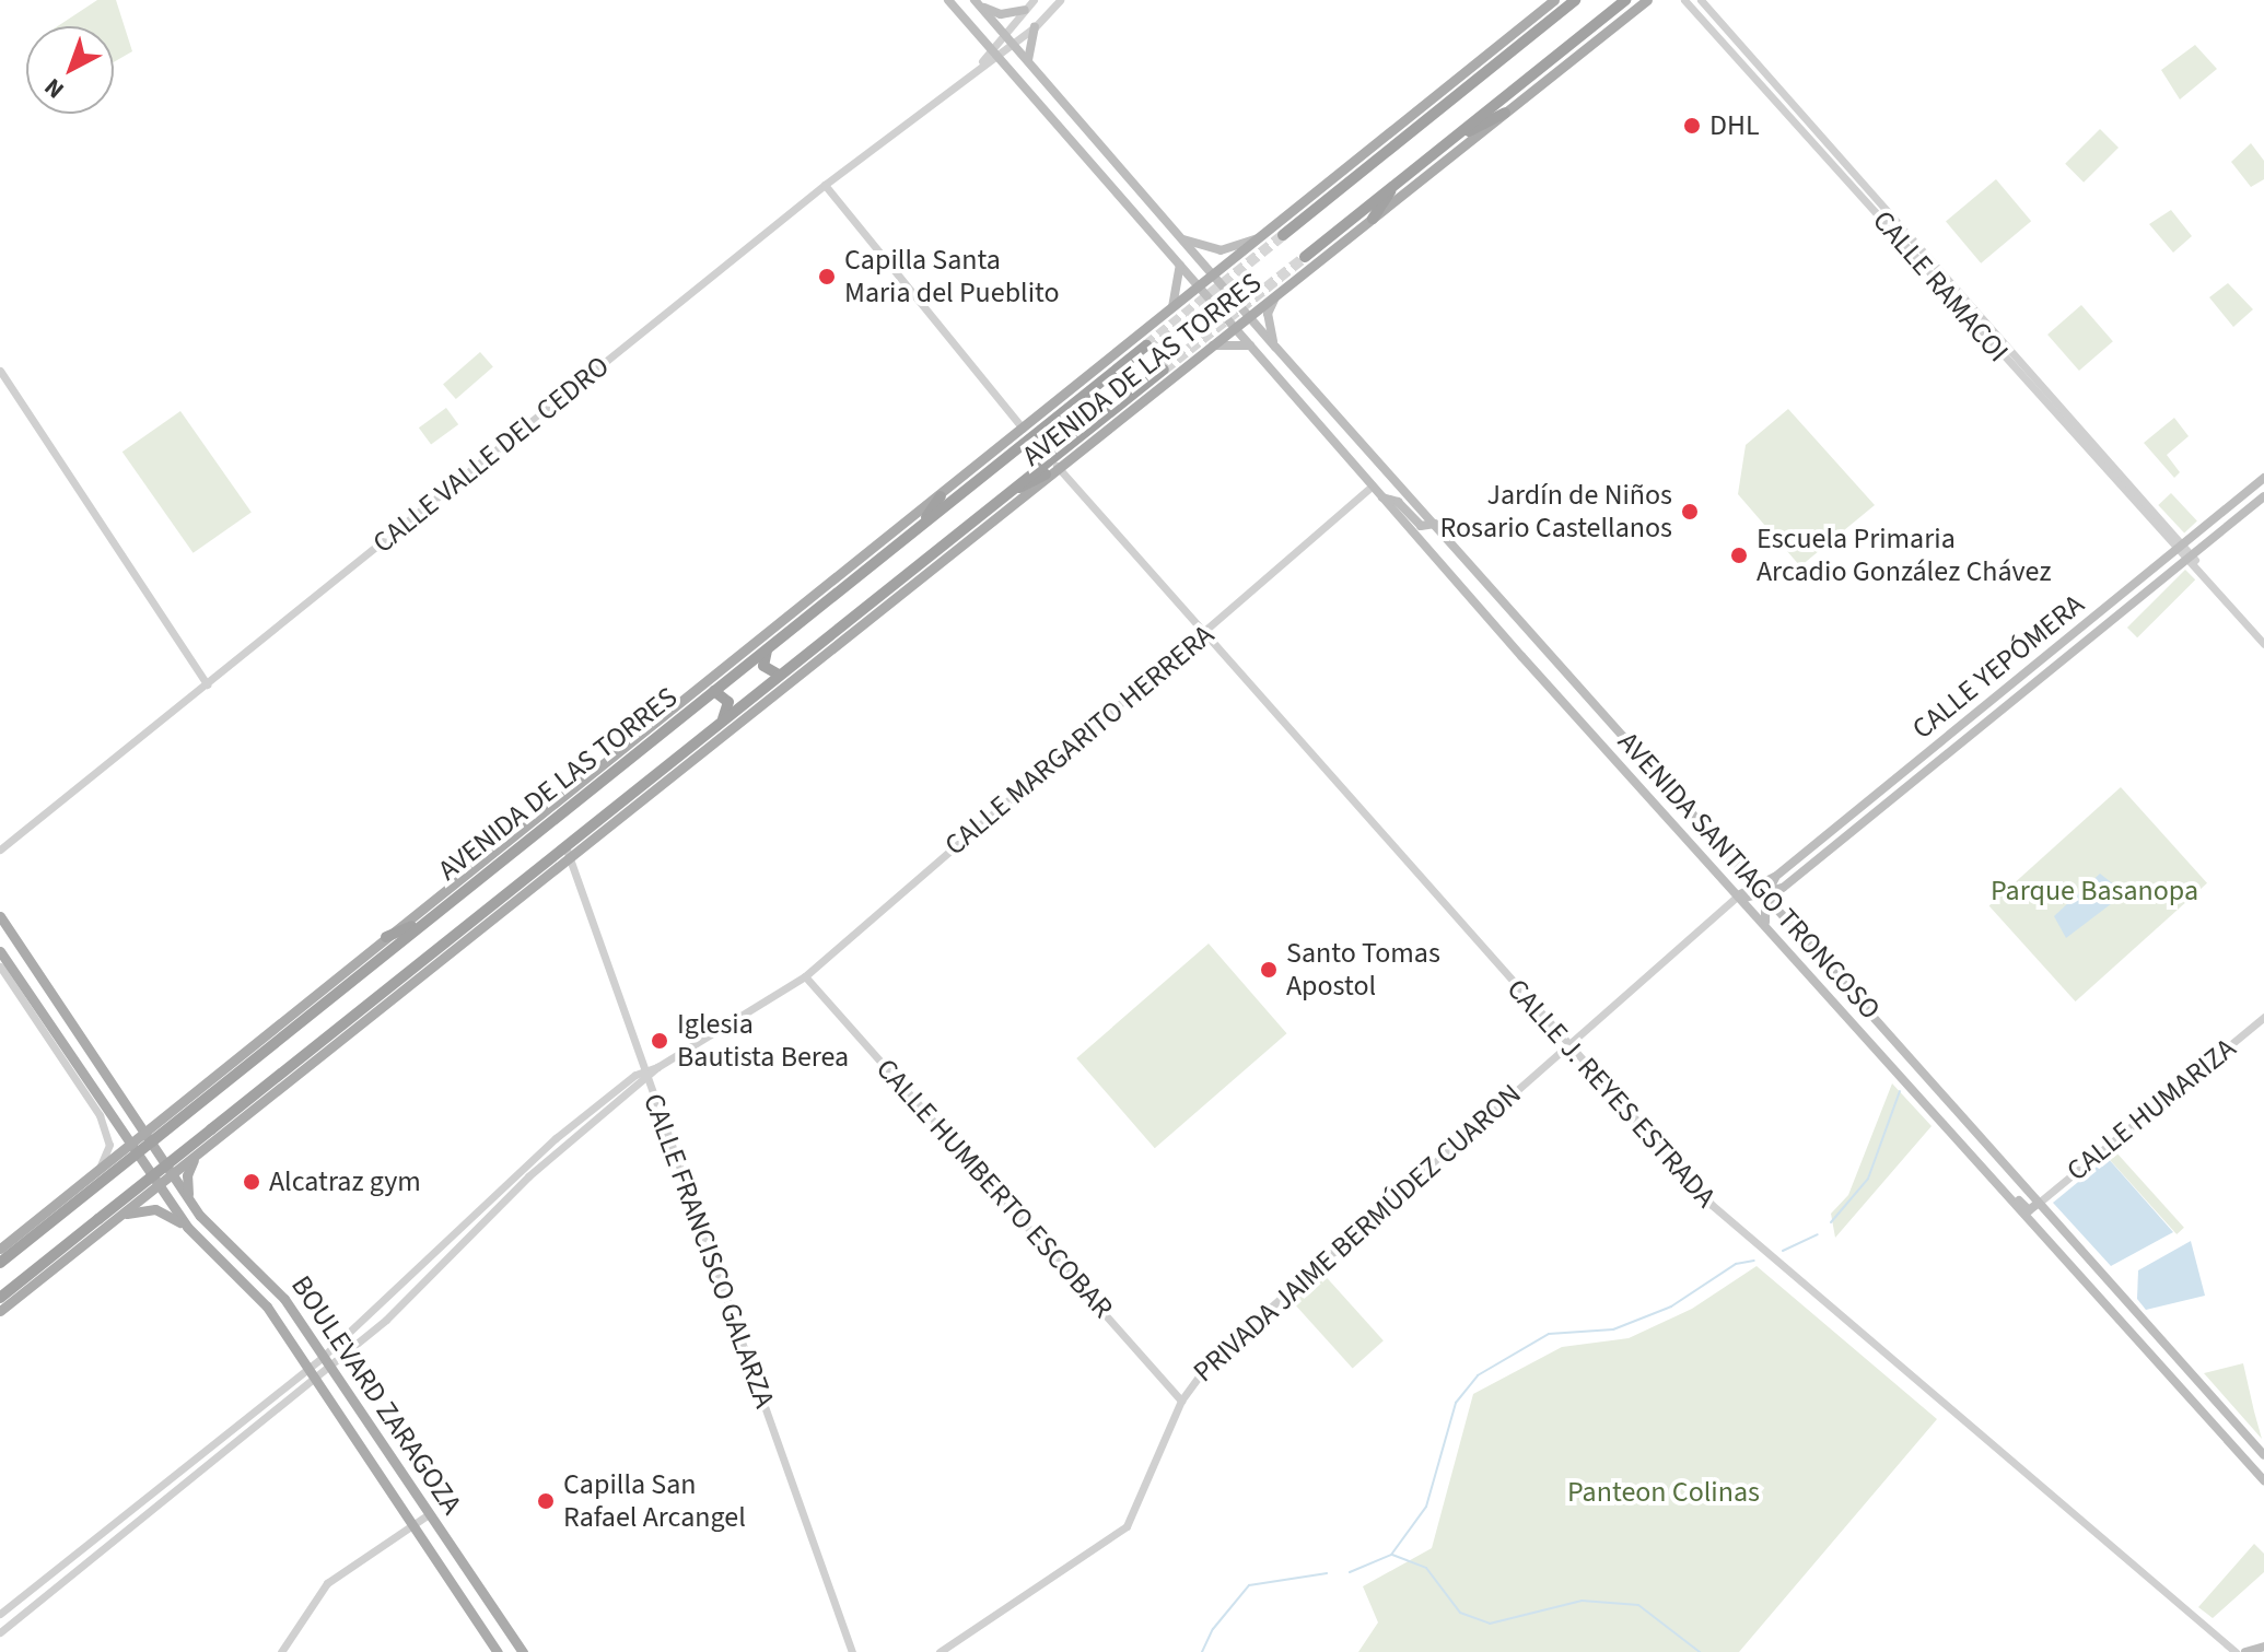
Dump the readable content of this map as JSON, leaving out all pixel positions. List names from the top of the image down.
{
  "streets": {
    "highway": ["AVENIDA DE LAS TORRES"],
    "main road": ["CALLE YEPÓMERA", "AVENIDA SANTIAGO TRONCOSO", "BOULEVARD ZARAGOZA"],
    "street": [
      "CALLE RAMACOI",
      "CALLE VALLE DEL CEDRO",
      "CALLE MARGARITO HERRERA",
      "CALLE J. REYES ESTRADA",
      "CALLE HUMARIZA",
      "CALLE HUMBERTO ESCOBAR",
      "PRIVADA JAIME BERMÚDEZ CUARON",
      "CALLE FRANCISCO GALARZA"
    ]
  },
  "crossings": [
    ["CALLE RAMACOI", "CALLE YEPÓMERA"],
    ["AVENIDA DE LAS TORRES", "AVENIDA SANTIAGO TRONCOSO"],
    ["AVENIDA DE LAS TORRES", "CALLE J. REYES ESTRADA"],
    ["AVENIDA DE LAS TORRES", "CALLE FRANCISCO GALARZA"],
    ["AVENIDA DE LAS TORRES", "BOULEVARD ZARAGOZA"],
    ["CALLE VALLE DEL CEDRO", "AVENIDA SANTIAGO TRONCOSO"],
    ["CALLE YEPÓMERA", "AVENIDA SANTIAGO TRONCOSO"],
    ["CALLE YEPÓMERA", "PRIVADA JAIME BERMÚDEZ CUARON"],
    ["CALLE MARGARITO HERRERA", "AVENIDA SANTIAGO TRONCOSO"],
    ["CALLE MARGARITO HERRERA", "CALLE J. REYES ESTRADA"],
    ["CALLE MARGARITO HERRERA", "CALLE HUMBERTO ESCOBAR"],
    ["AVENIDA SANTIAGO TRONCOSO", "CALLE HUMARIZA"],
    ["AVENIDA SANTIAGO TRONCOSO", "PRIVADA JAIME BERMÚDEZ CUARON"],
    ["CALLE J. REYES ESTRADA", "PRIVADA JAIME BERMÚDEZ CUARON"],
    ["CALLE HUMBERTO ESCOBAR", "PRIVADA JAIME BERMÚDEZ CUARON"]
  ],
  "parks": ["Parque Basanopa", "Panteon Colinas"],
  "places": [
    "DHL",
    "Capilla Santa Maria del Pueblito",
    "Jardín de Niños Rosario Castellanos",
    "Escuela Primaria Arcadio González Chávez",
    "Santo Tomas Apostol",
    "Iglesia Bautista Berea",
    "Alcatraz gym",
    "Capilla San Rafael Arcangel"
  ],
  "north": "bottom left"
}
